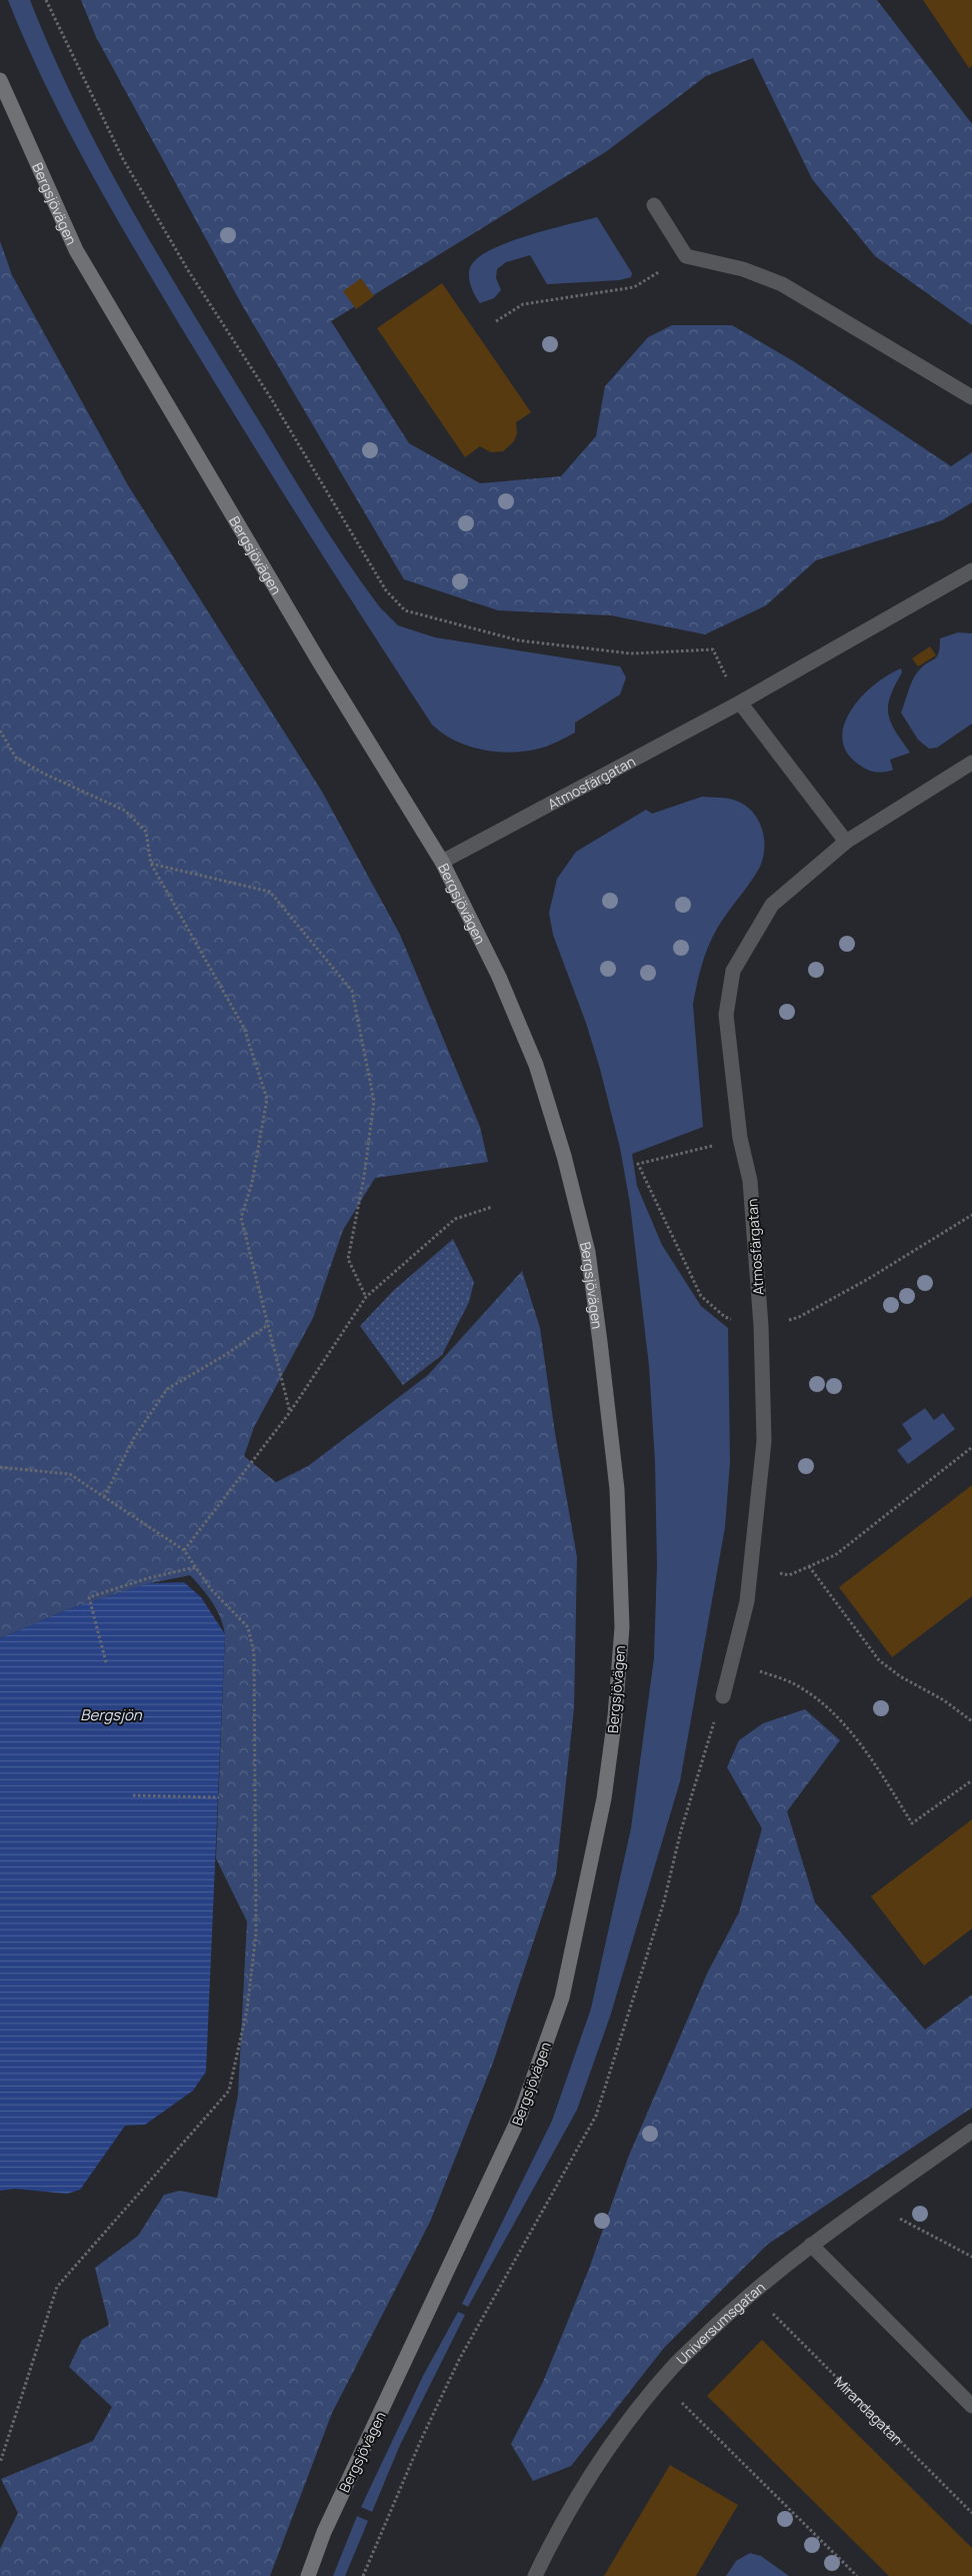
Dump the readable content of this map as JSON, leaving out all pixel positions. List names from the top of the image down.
{
  "streets": {
    "street": ["Bergsjövägen", "Atmosfärgatan", "Universumsgatan"],
    "path": ["Mirandagatan"]
  },
  "crossings": [
    ["Bergsjövägen", "Atmosfärgatan"]
  ],
  "water": ["Bergsjön"]
}
